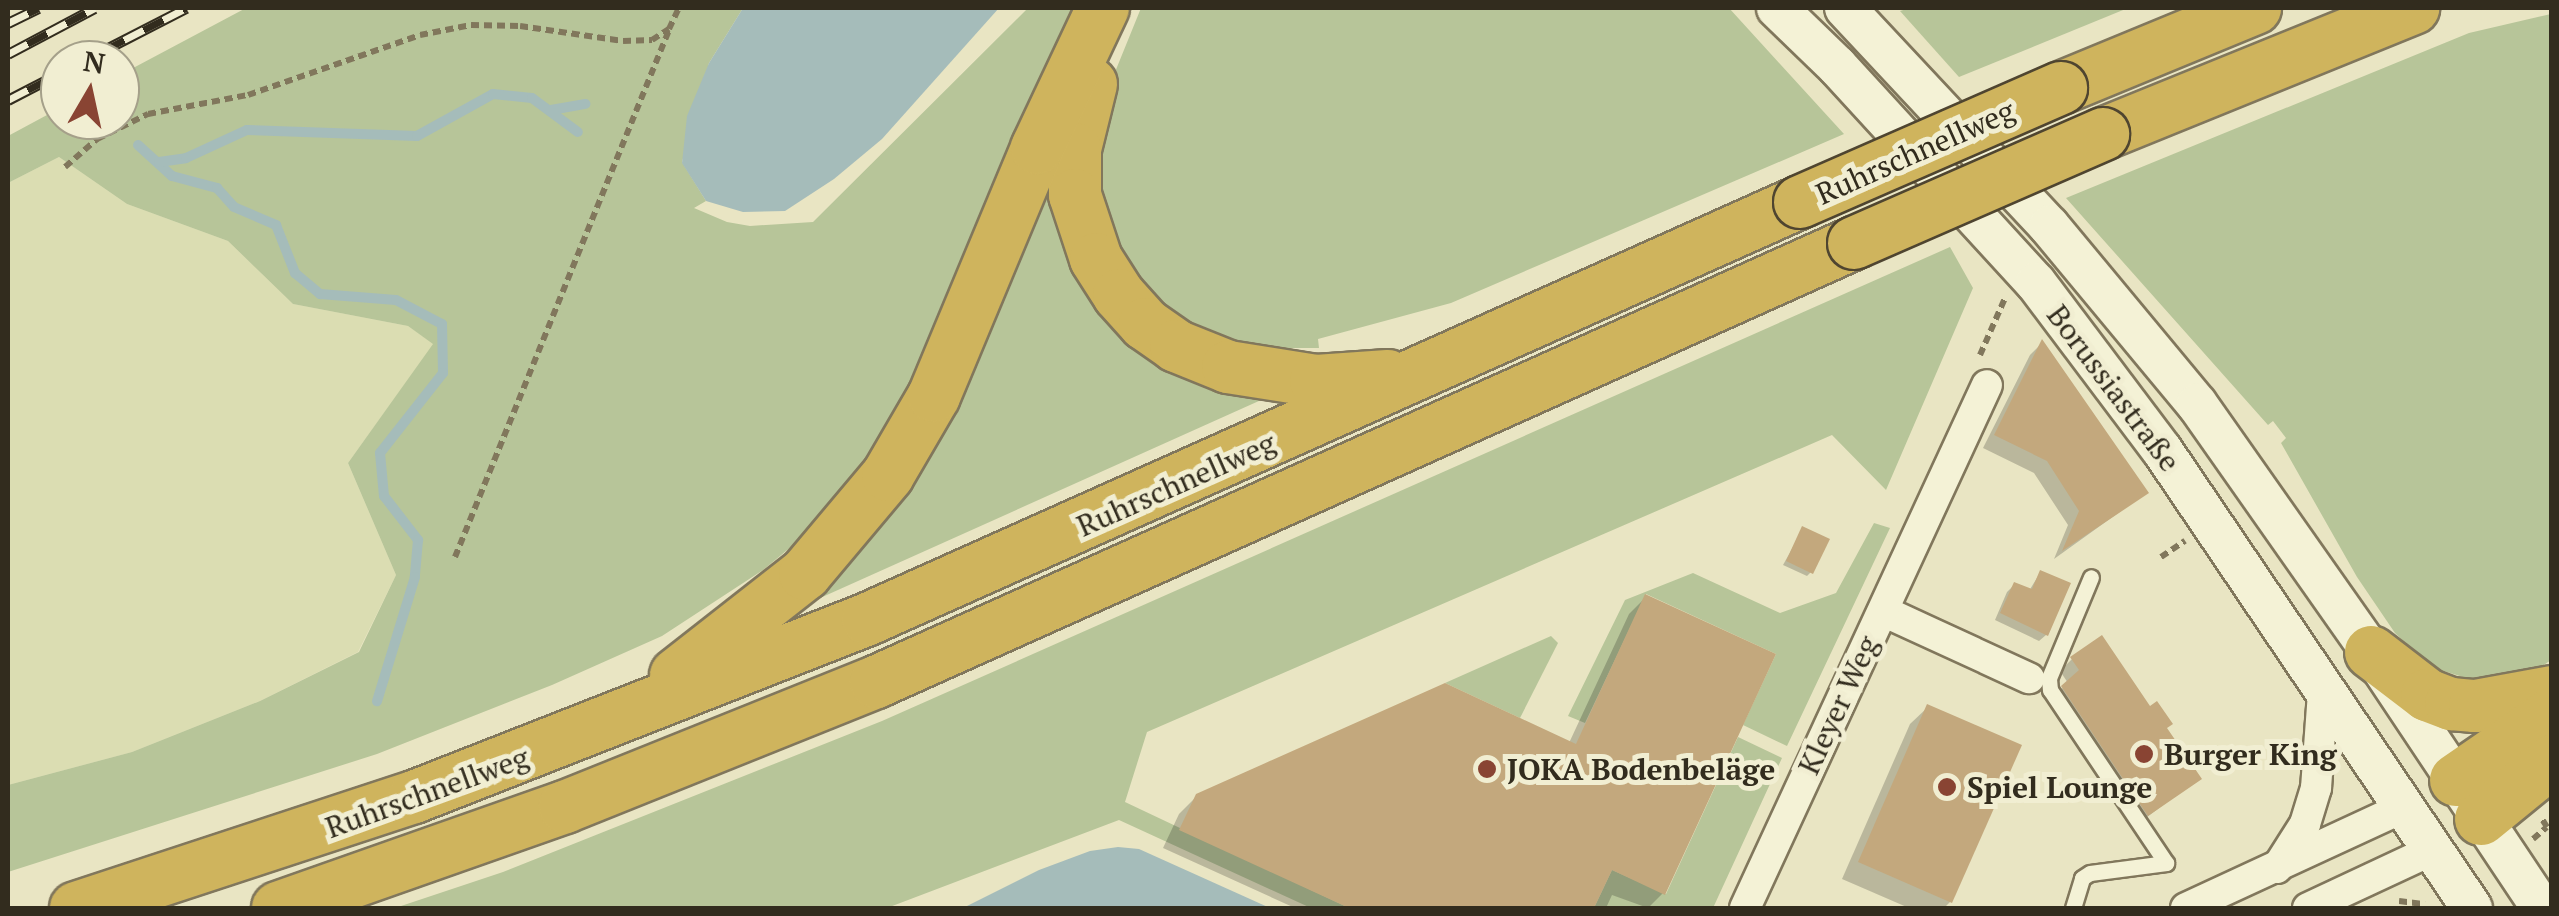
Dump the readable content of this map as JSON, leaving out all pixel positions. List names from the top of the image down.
{
  "streets": {
    "highway": ["Ruhrschnellweg"],
    "main road": ["Borussiastraße"],
    "street": ["Kleyer Weg"]
  },
  "places": ["Burger King", "JOKA Bodenbeläge", "Spiel Lounge"],
  "north": "top"
}
